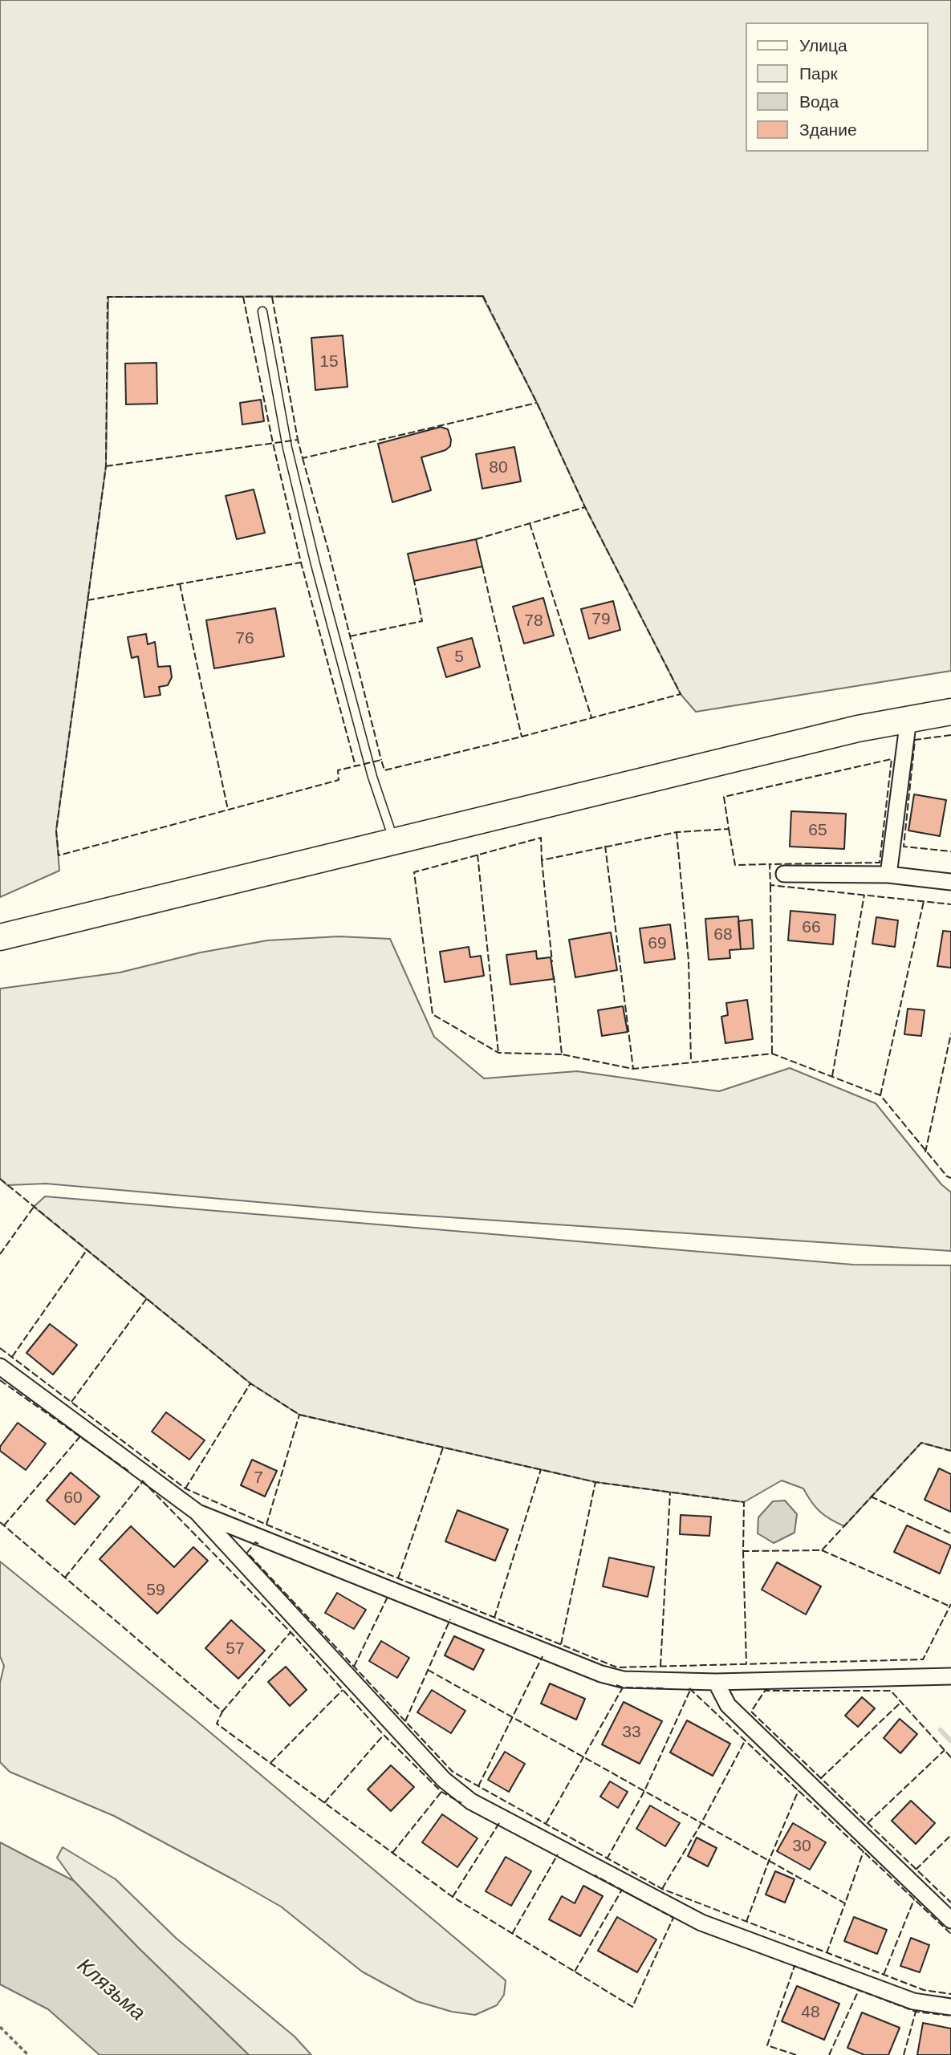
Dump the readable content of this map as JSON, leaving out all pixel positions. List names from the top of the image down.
{
  "water": ["Клязьма"],
  "house_numbers": [
    "15",
    "80",
    "79",
    "78",
    "76",
    "5",
    "65",
    "66",
    "68",
    "69",
    "7",
    "60",
    "59",
    "57",
    "33",
    "30",
    "48"
  ],
  "legend": [
    "Улица",
    "Парк",
    "Вода",
    "Здание"
  ]
}
